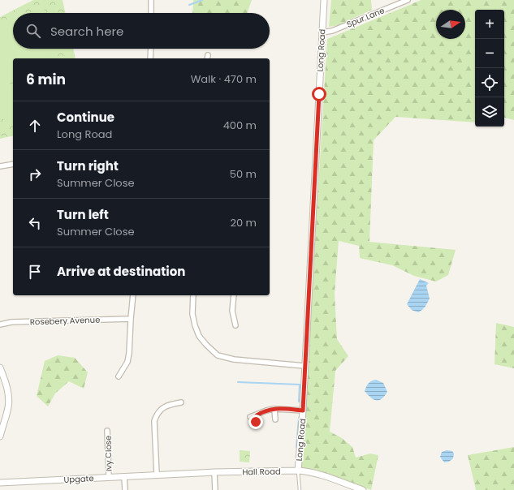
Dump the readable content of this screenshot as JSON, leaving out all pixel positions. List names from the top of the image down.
{
  "streets": {
    "street": [
      "Spur Lane",
      "Long Road",
      "Rosebery Avenue",
      "Ivy Close",
      "Hall Road",
      "Upgate"
    ]
  },
  "crossings": [
    ["Spur Lane", "Long Road"],
    ["Long Road", "Hall Road"],
    ["Ivy Close", "Upgate"],
    ["Hall Road", "Upgate"]
  ],
  "north": "right",
  "page": {
    "map_buttons": ["+", "−"],
    "search": "Search here",
    "heading": ["6 min", "Walk · 470 m"],
    "list": [
      ["Continue", "Long Road", "400 m"],
      ["Turn right", "Summer Close", "50 m"],
      ["Turn left", "Summer Close", "20 m"],
      "Arrive at destination"
    ]
  }
}
